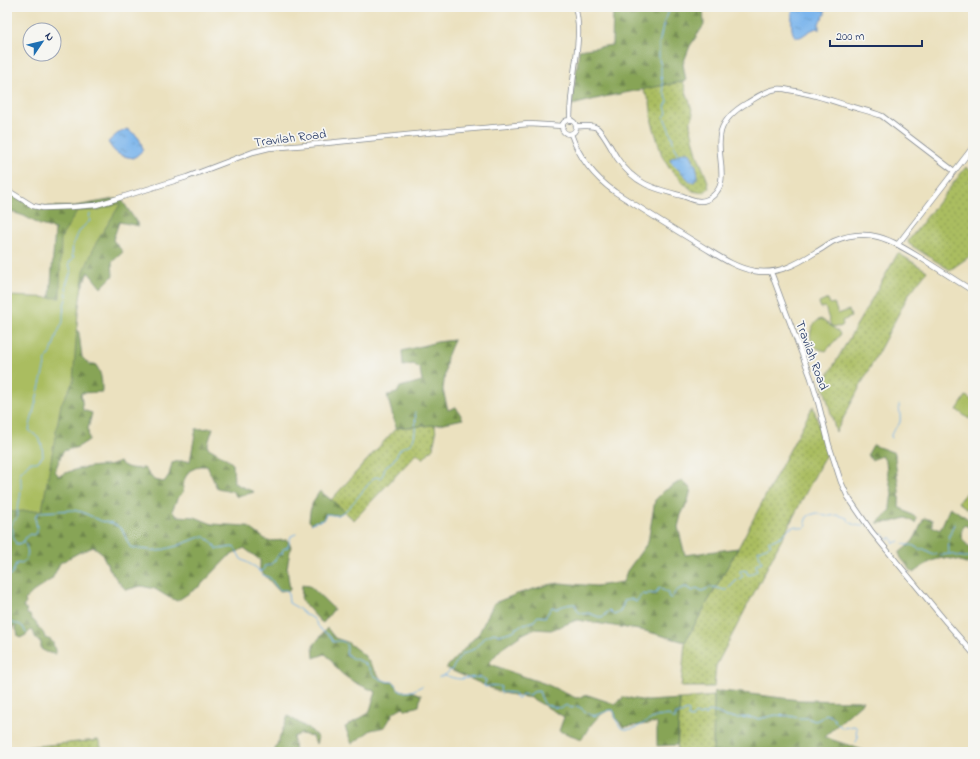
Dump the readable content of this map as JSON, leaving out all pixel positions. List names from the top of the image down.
{
  "streets": {
    "main road": ["Travilah Road"]
  },
  "scale_bar": "200 m",
  "north": "top right"
}
